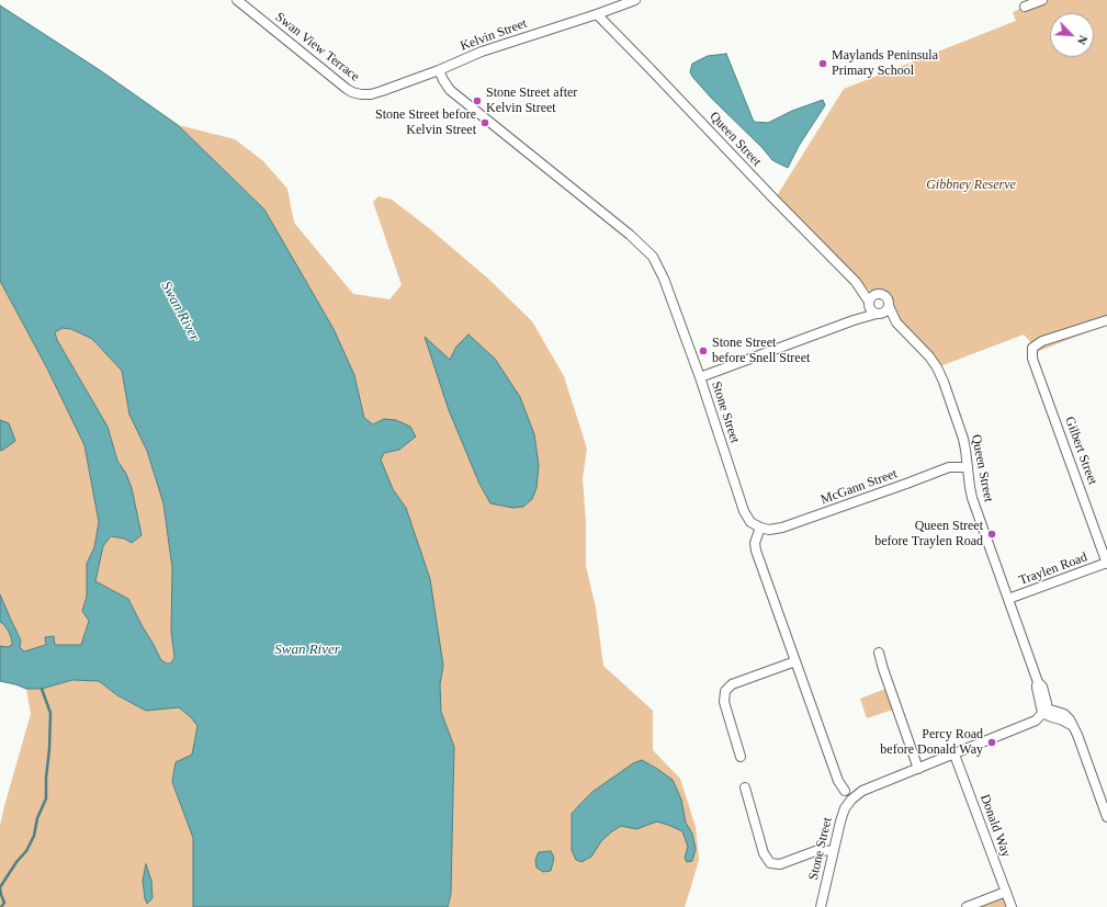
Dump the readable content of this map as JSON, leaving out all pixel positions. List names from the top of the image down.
{
  "streets": {
    "street": [
      "Kelvin Street",
      "Swan View Terrace",
      "Queen Street",
      "Stone Street",
      "Gilbert Street",
      "McGann Street",
      "Traylen Road",
      "Donald Way"
    ]
  },
  "crossings": [
    ["Kelvin Street", "Swan View Terrace"],
    ["Kelvin Street", "Queen Street"],
    ["Kelvin Street", "Stone Street"],
    ["Queen Street", "McGann Street"],
    ["Queen Street", "Traylen Road"],
    ["Stone Street", "McGann Street"],
    ["Gilbert Street", "Traylen Road"]
  ],
  "water": ["Swan River"],
  "parks": ["Gibbney Reserve"],
  "places": [
    "Maylands Peninsula Primary School",
    "Stone Street after Kelvin Street",
    "Stone Street before Kelvin Street",
    "Stone Street before Snell Street",
    "Queen Street before Traylen Road",
    "Percy Road before Donald Way"
  ],
  "north": "bottom right"
}
